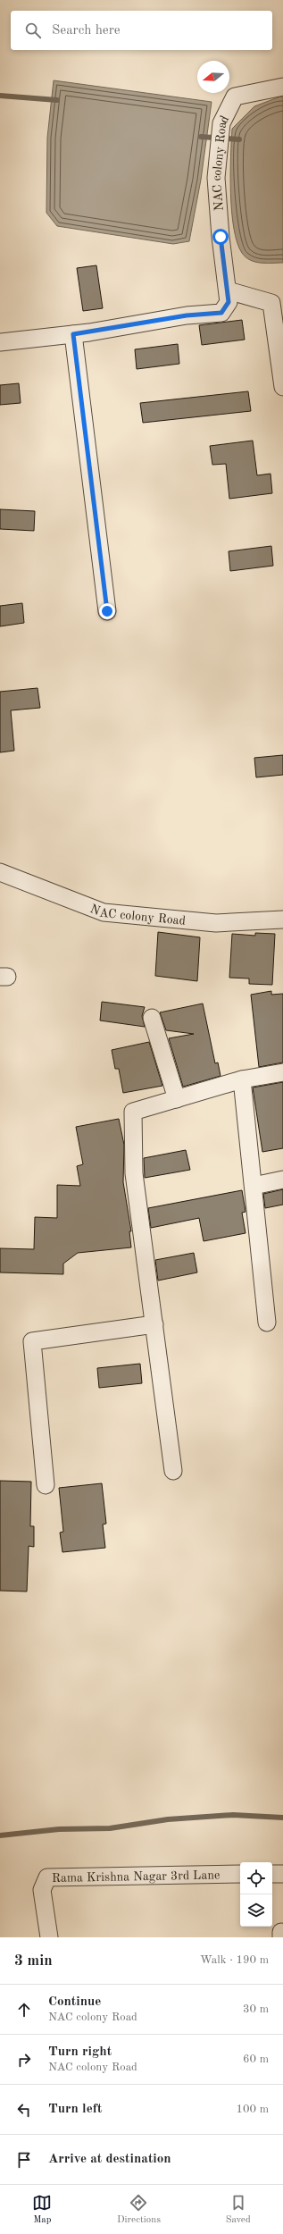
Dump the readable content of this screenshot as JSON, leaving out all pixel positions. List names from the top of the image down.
{
  "streets": {
    "street": ["NAC colony Road", "Rama Krishna Nagar 3rd Lane"]
  },
  "north": "left",
  "page": {
    "search": "Search here",
    "heading": ["3 min", "Walk · 190 m"],
    "list": [
      ["Continue", "NAC colony Road", "30 m"],
      ["Turn right", "NAC colony Road", "60 m"],
      ["Turn left", "100 m"],
      "Arrive at destination"
    ],
    "nav": ["Map", "Directions", "Saved"]
  }
}
